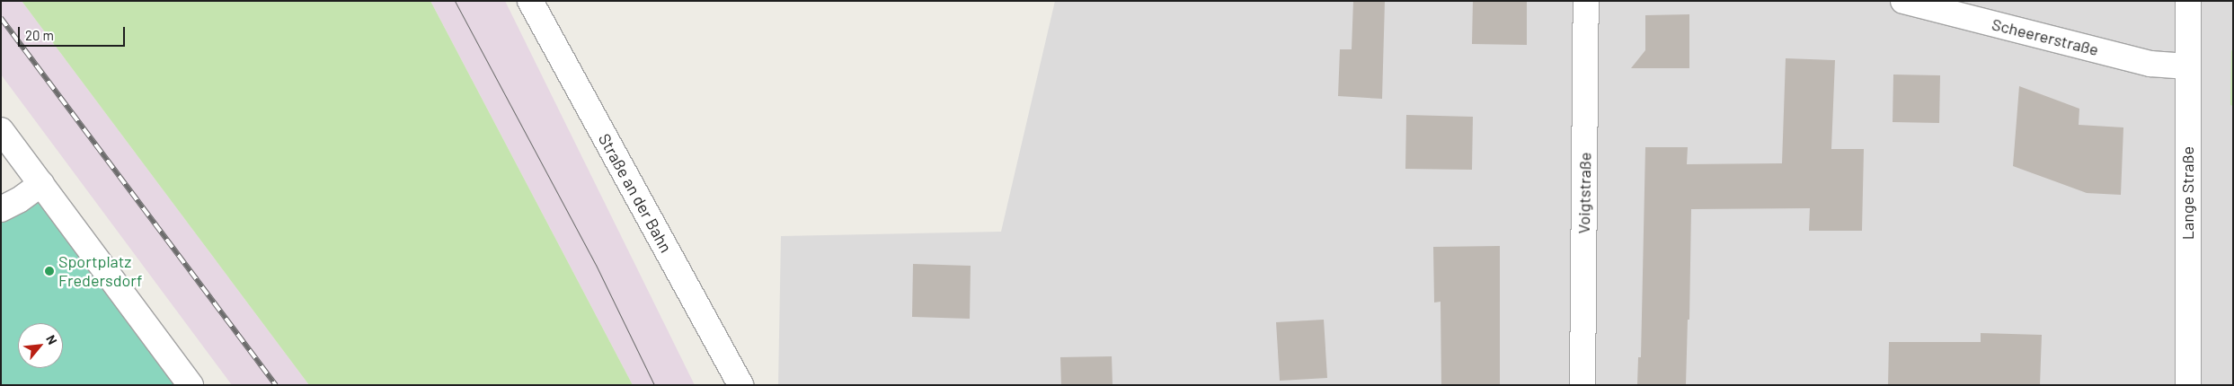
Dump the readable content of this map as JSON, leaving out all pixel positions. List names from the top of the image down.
{
  "streets": {
    "street": [
      "Scheererstraße",
      "Straße an der Bahn",
      "Voigtstraße",
      "Lange Straße"
    ]
  },
  "crossings": [
    ["Scheererstraße", "Lange Straße"]
  ],
  "places": ["Sportplatz Fredersdorf"],
  "scale_bar": "20 m",
  "north": "top right"
}
